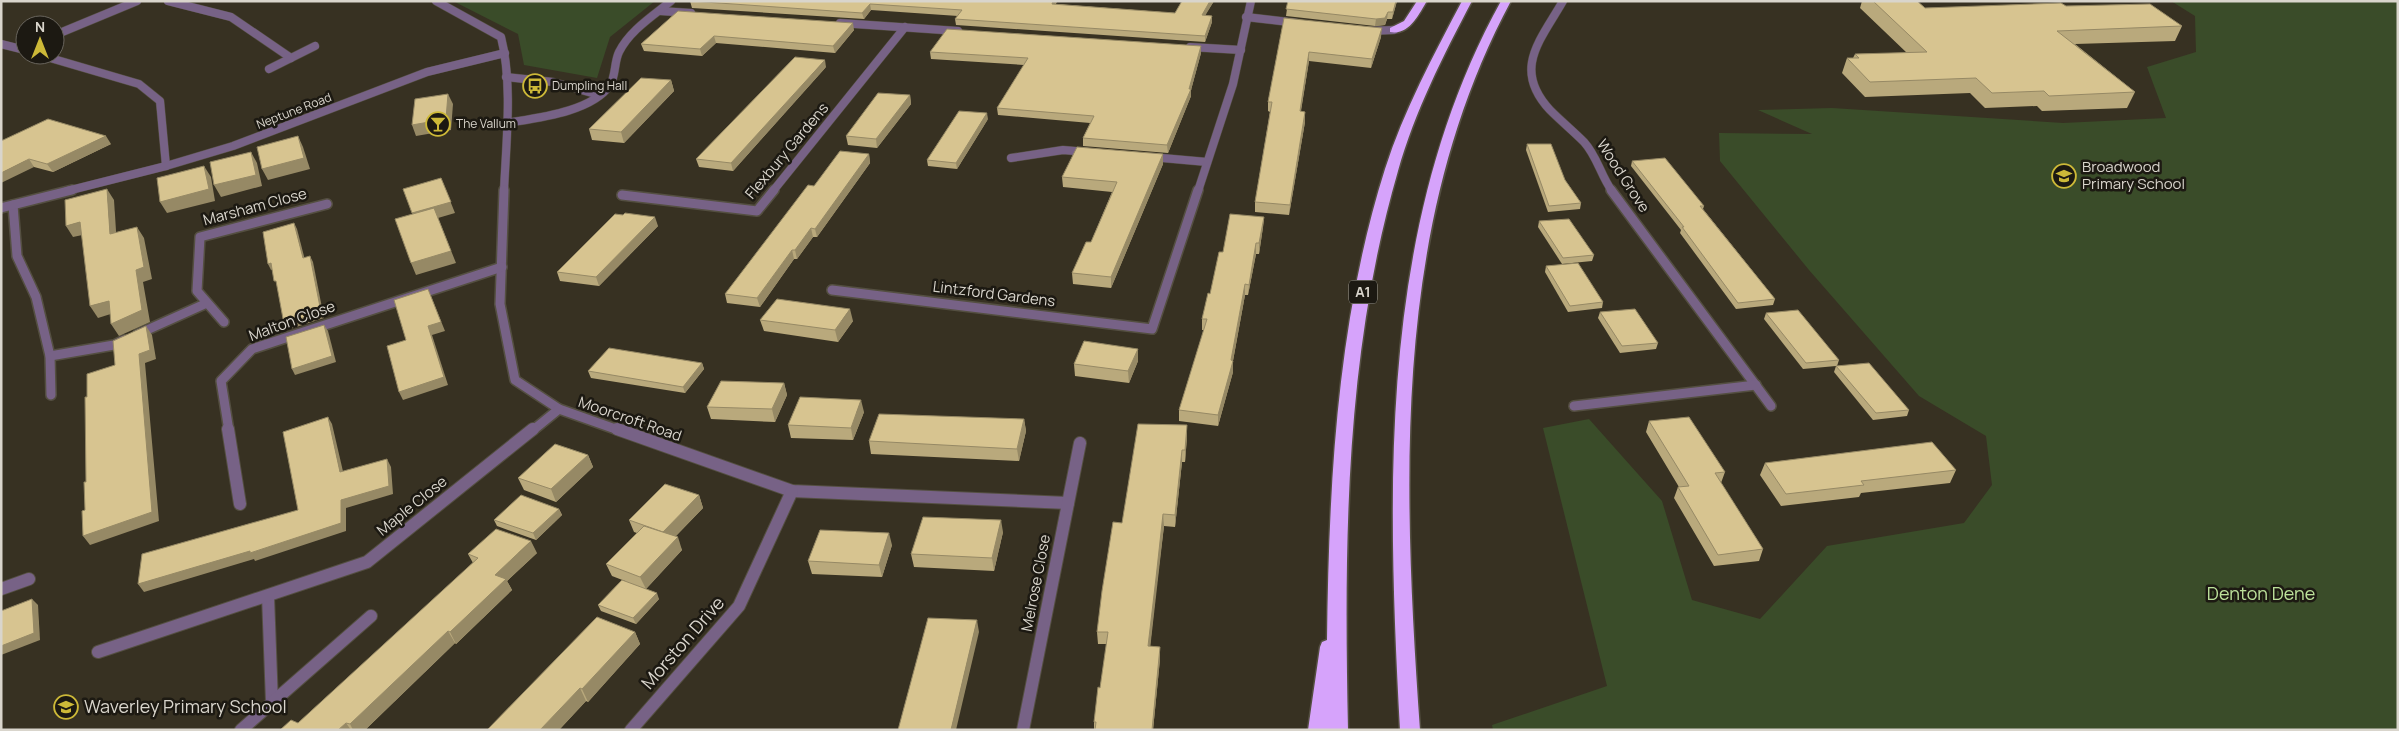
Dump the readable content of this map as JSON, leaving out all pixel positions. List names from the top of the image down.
{
  "streets": {
    "highway": ["A1"],
    "street": [
      "Neptune Road",
      "Flexbury Gardens",
      "Wood Grove",
      "Marsham Close",
      "Lintzford Gardens",
      "Malton Close",
      "Moorcroft Road",
      "Maple Close",
      "Melrose Close",
      "Morston Drive"
    ]
  },
  "crossings": [
    ["Neptune Road", "Moorcroft Road"],
    ["Malton Close", "Moorcroft Road"],
    ["Moorcroft Road", "Maple Close"],
    ["Moorcroft Road", "Melrose Close"],
    ["Moorcroft Road", "Morston Drive"]
  ],
  "parks": ["Denton Dene"],
  "places": {
    "bus stop": ["Dumpling Hall"],
    "bar": ["The Vallum"],
    "school or university": ["Broadwood Primary School", "Waverley Primary School"]
  },
  "north": "top"
}
